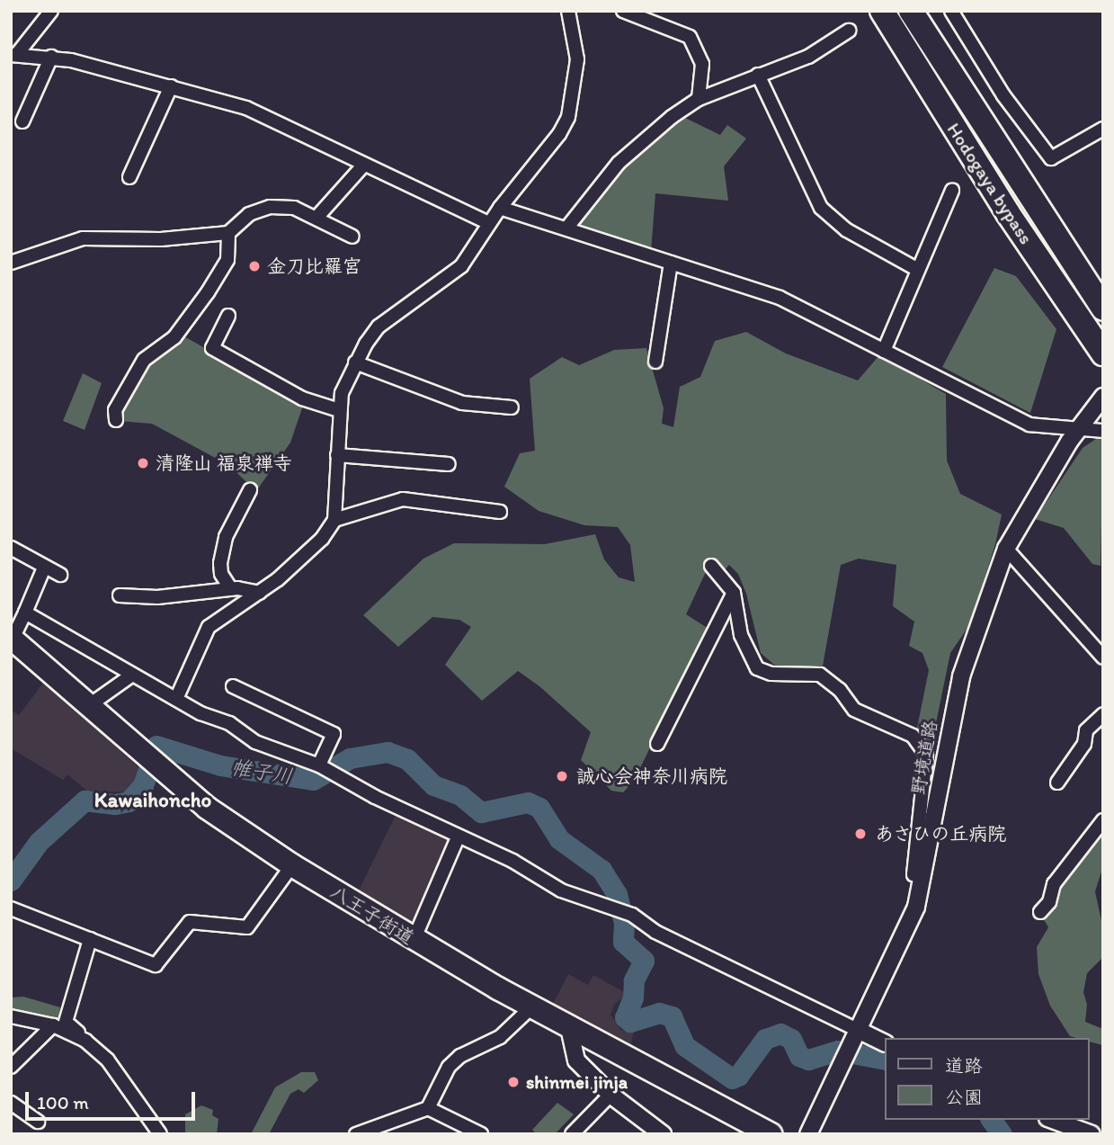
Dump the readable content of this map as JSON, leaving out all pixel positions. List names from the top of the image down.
{
  "streets": {
    "highway": ["Hodogaya bypass", "八王子街道"],
    "street": ["野境道路"]
  },
  "districts": ["Kawaihoncho"],
  "water": ["帷子川"],
  "places": [
    "金刀比羅宮",
    "清隆山 福泉禅寺",
    "誠心会神奈川病院",
    "あさひの丘病院",
    "shinmei jinja"
  ],
  "legend": ["道路", "公園"],
  "scale_bar": "100 m"
}
